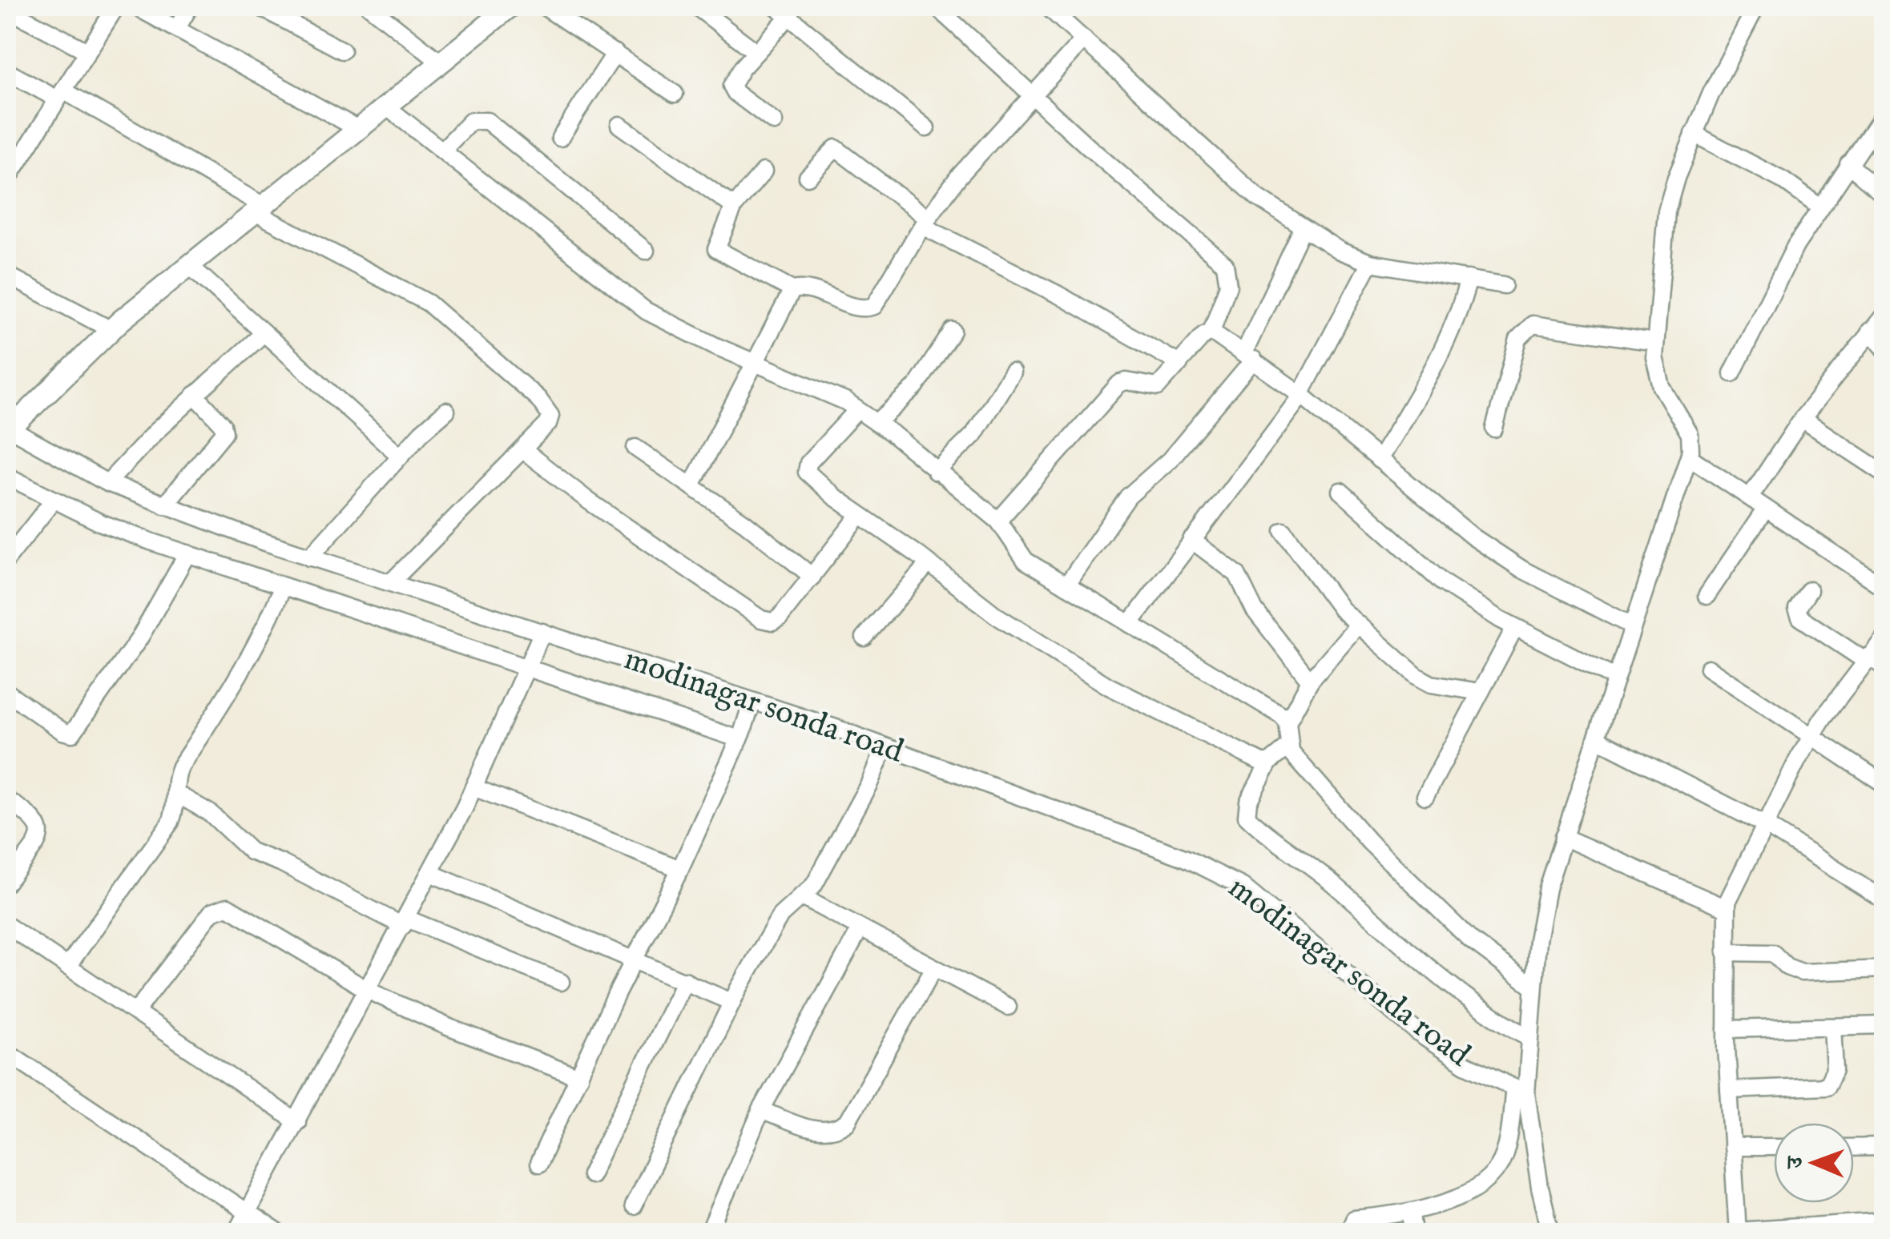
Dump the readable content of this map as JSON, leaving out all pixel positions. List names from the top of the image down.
{
  "streets": {
    "street": ["modinagar sonda road"]
  },
  "north": "left"
}
